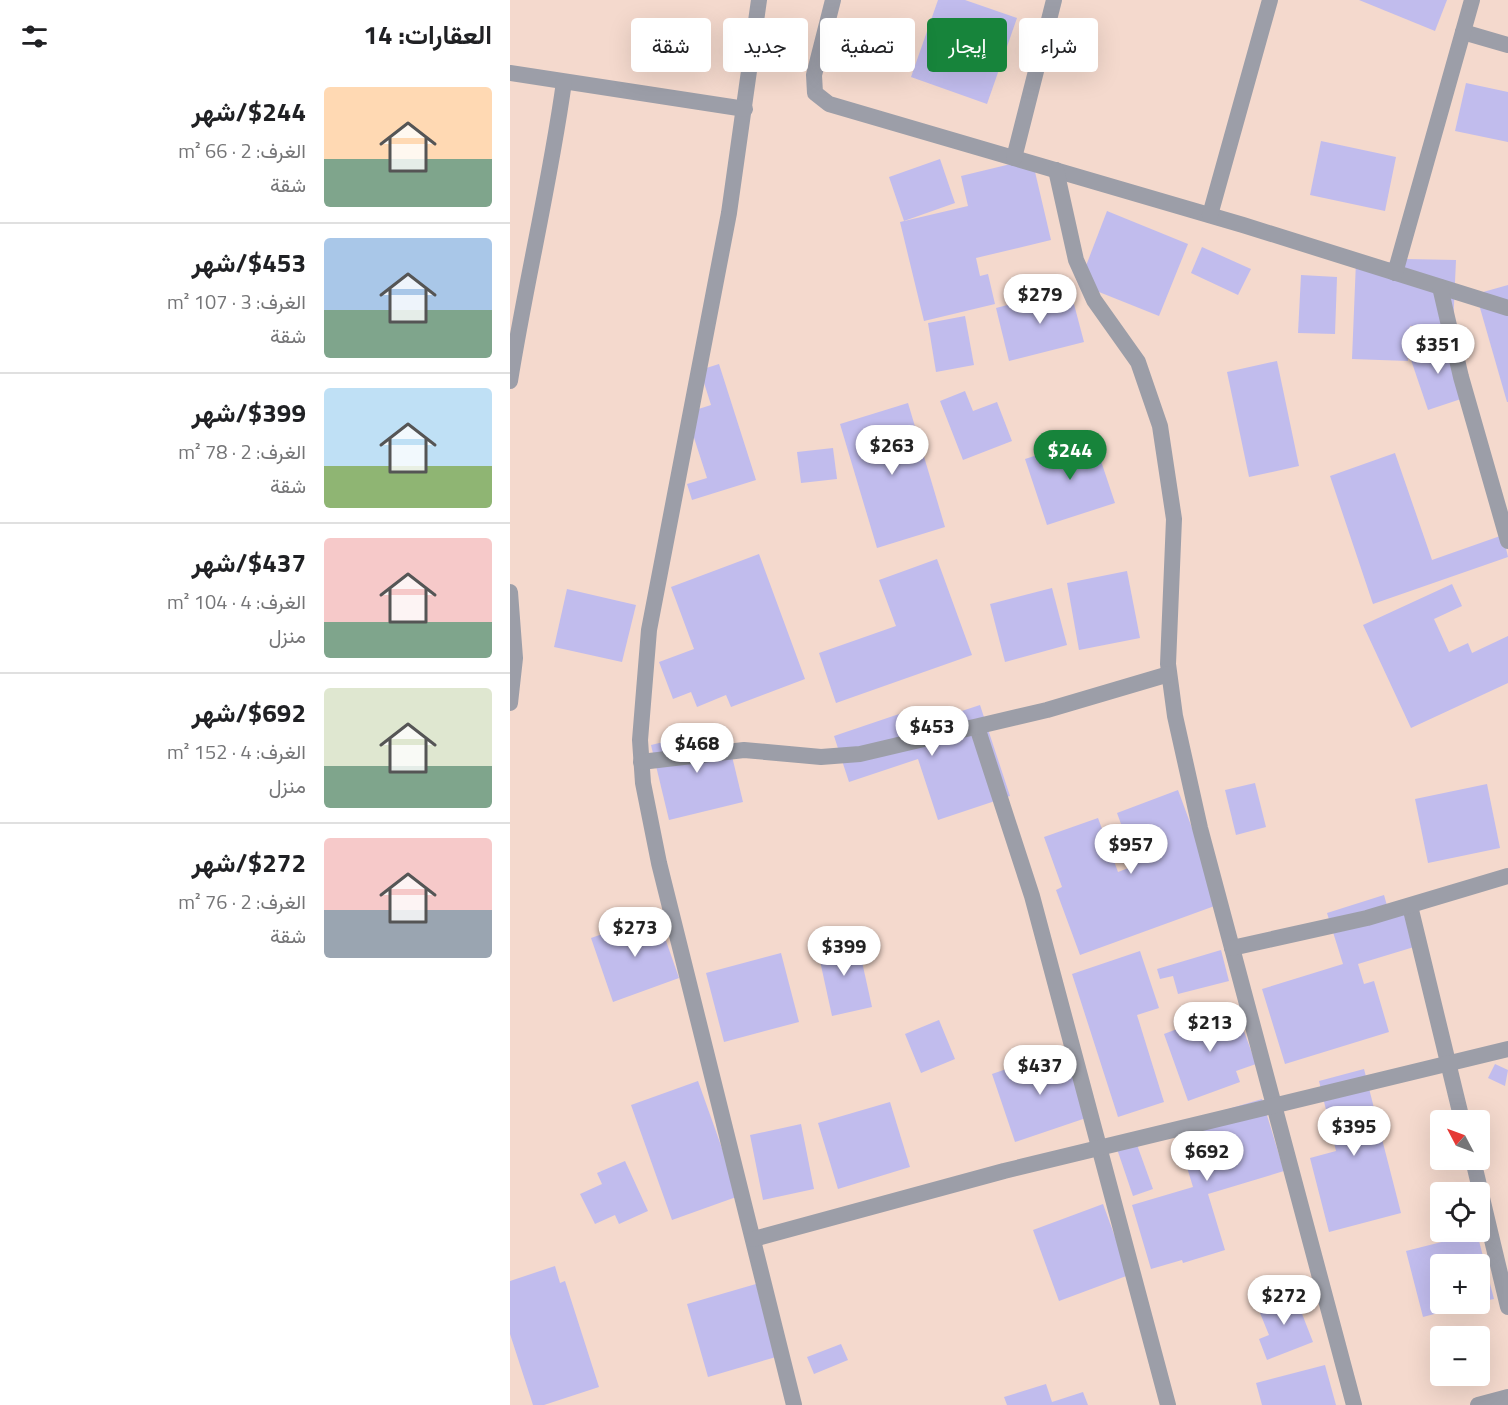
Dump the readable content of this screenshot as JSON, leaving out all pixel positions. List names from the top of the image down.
{
  "north": "top left",
  "page": {
    "heading": "العقارات: 14",
    "chip": [
      "شراء",
      "إيجار",
      "تصفية",
      "جديد",
      "شقة"
    ],
    "list": [
      {
        "name": "$244/شهر",
        "note": "الغرف: 2 · 66 m² · شقة"
      },
      {
        "name": "$453/شهر",
        "note": "الغرف: 3 · 107 m² · شقة"
      },
      {
        "name": "$399/شهر",
        "note": "الغرف: 2 · 78 m² · شقة"
      },
      {
        "name": "$437/شهر",
        "note": "الغرف: 4 · 104 m² · منزل"
      },
      {
        "name": "$692/شهر",
        "note": "الغرف: 4 · 152 m² · منزل"
      },
      {
        "name": "$272/شهر",
        "note": "الغرف: 2 · 76 m² · شقة"
      }
    ],
    "price": [
      "$279",
      "$351",
      "$263",
      "$244",
      "$453",
      "$468",
      "$957",
      "$273",
      "$399",
      "$213",
      "$437",
      "$395",
      "$692",
      "$272"
    ],
    "map_buttons": ["+", "−"]
  }
}
